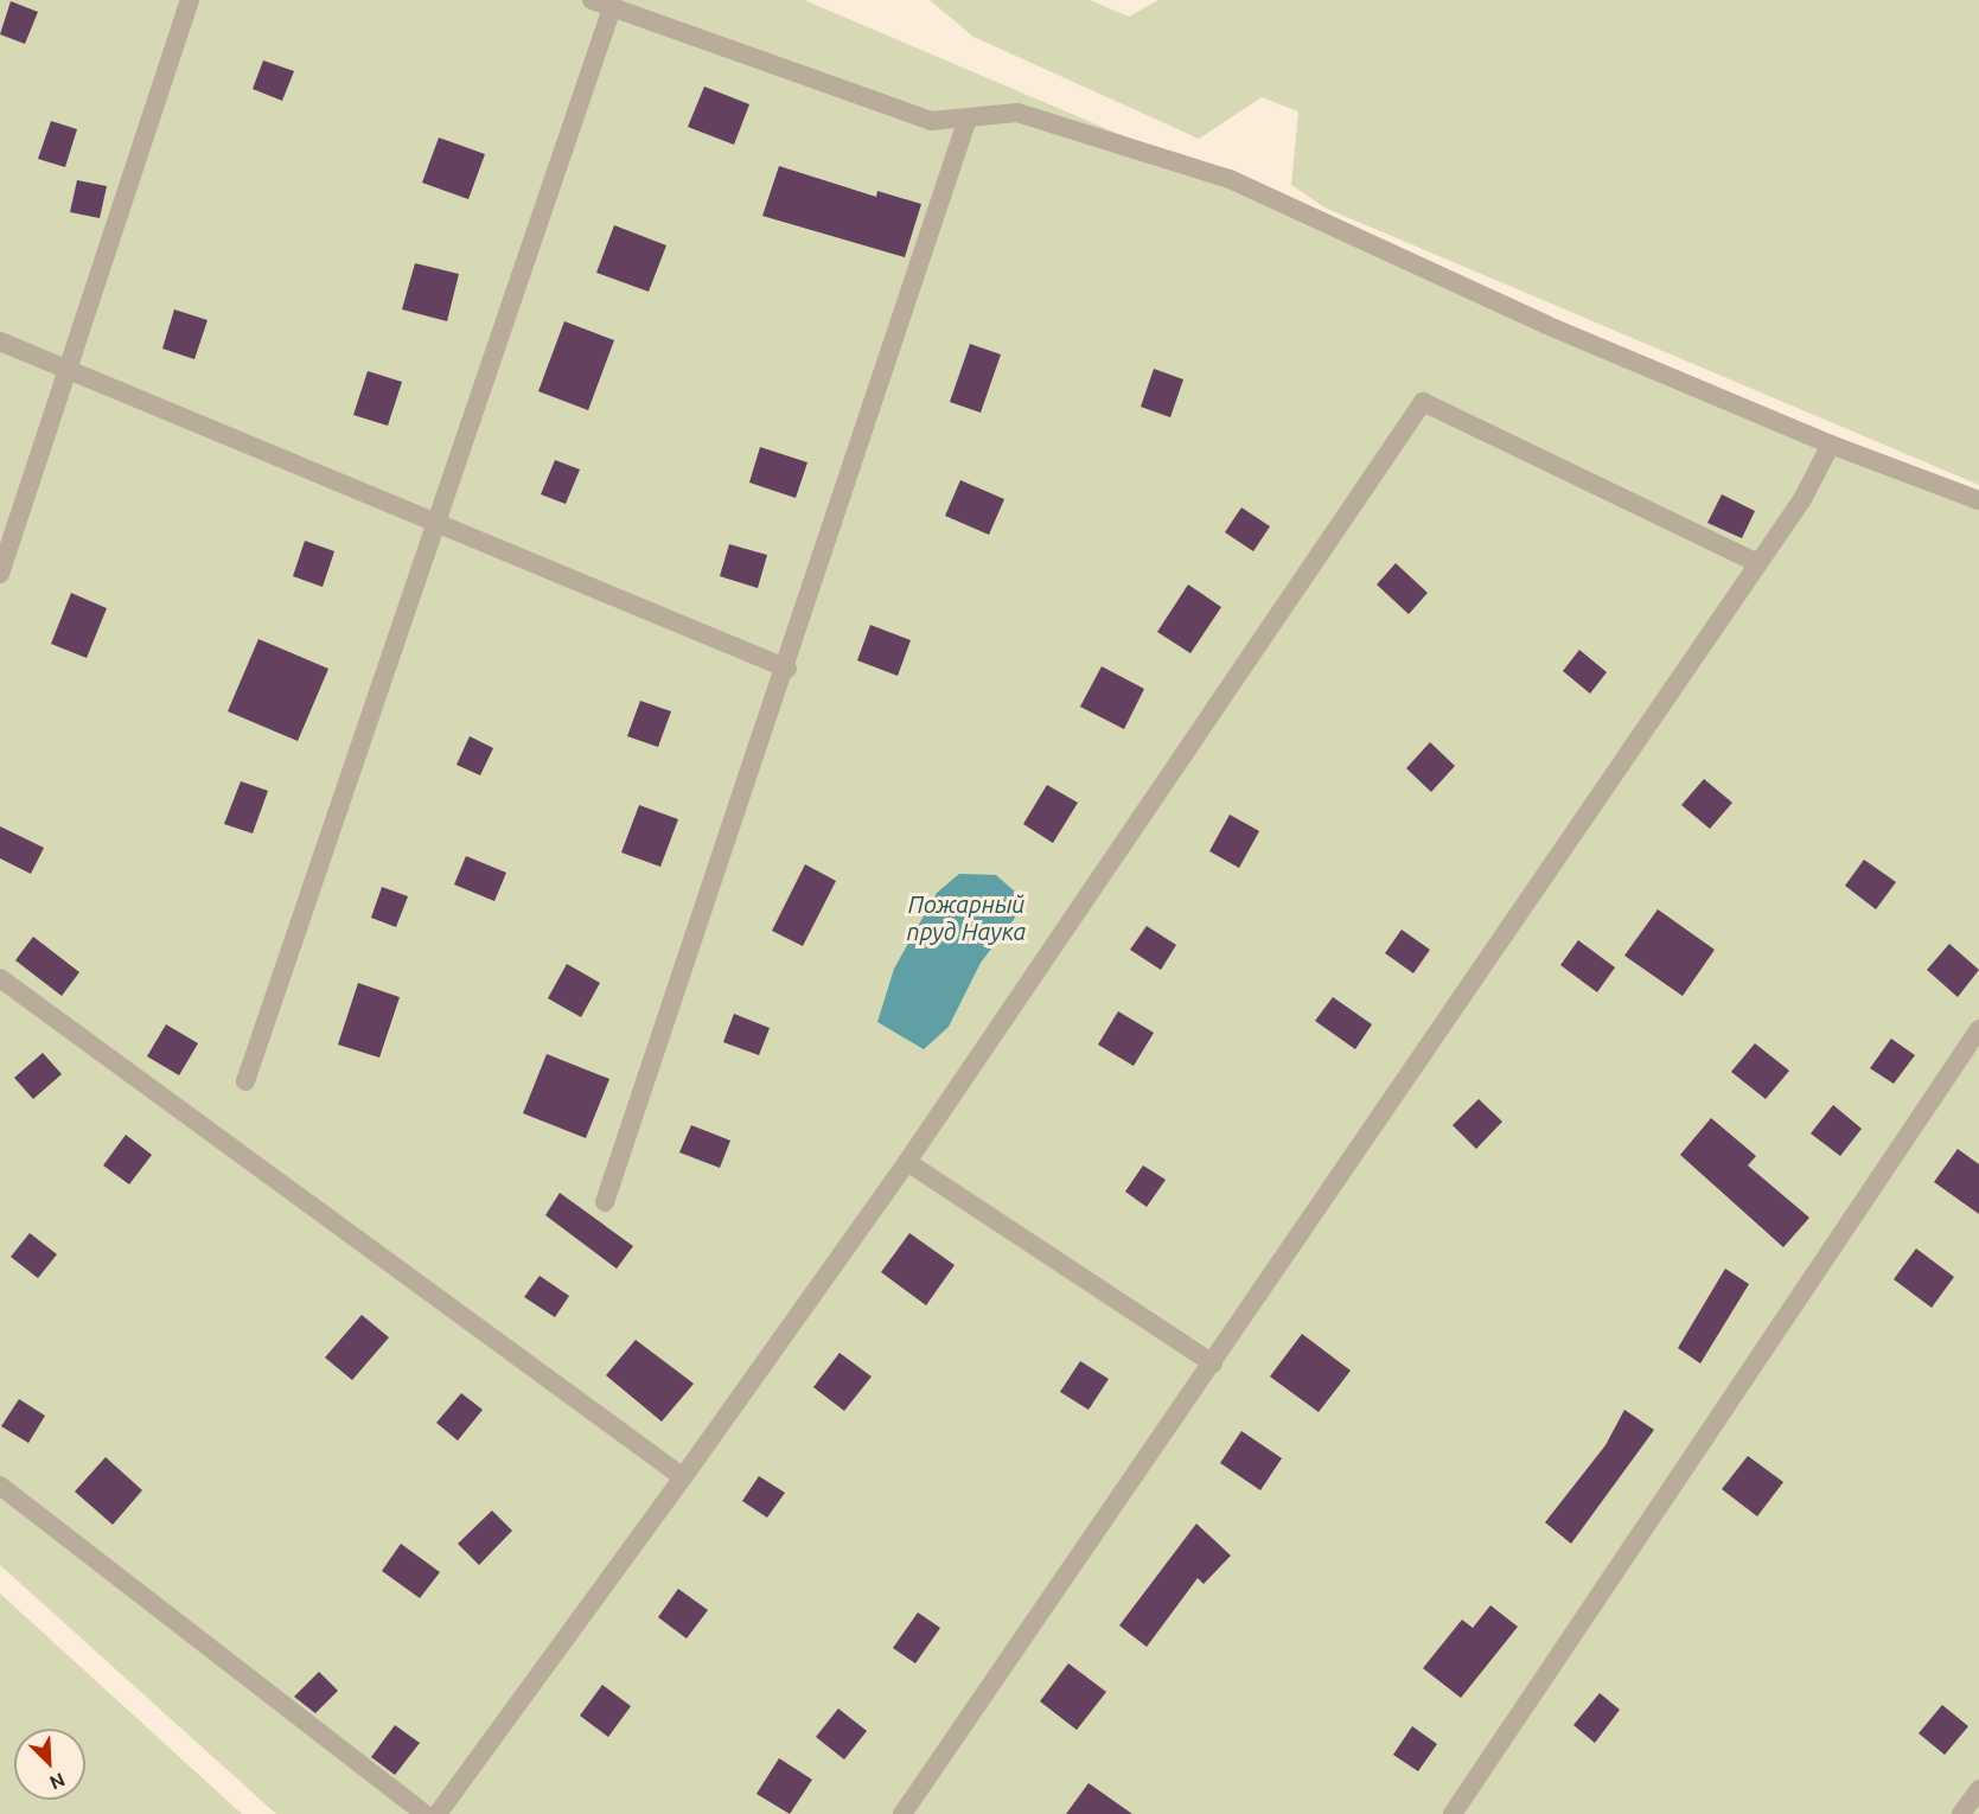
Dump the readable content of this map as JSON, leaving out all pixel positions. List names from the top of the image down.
{
  "water": ["Пожарный пруд Наука"],
  "north": "bottom right"
}
